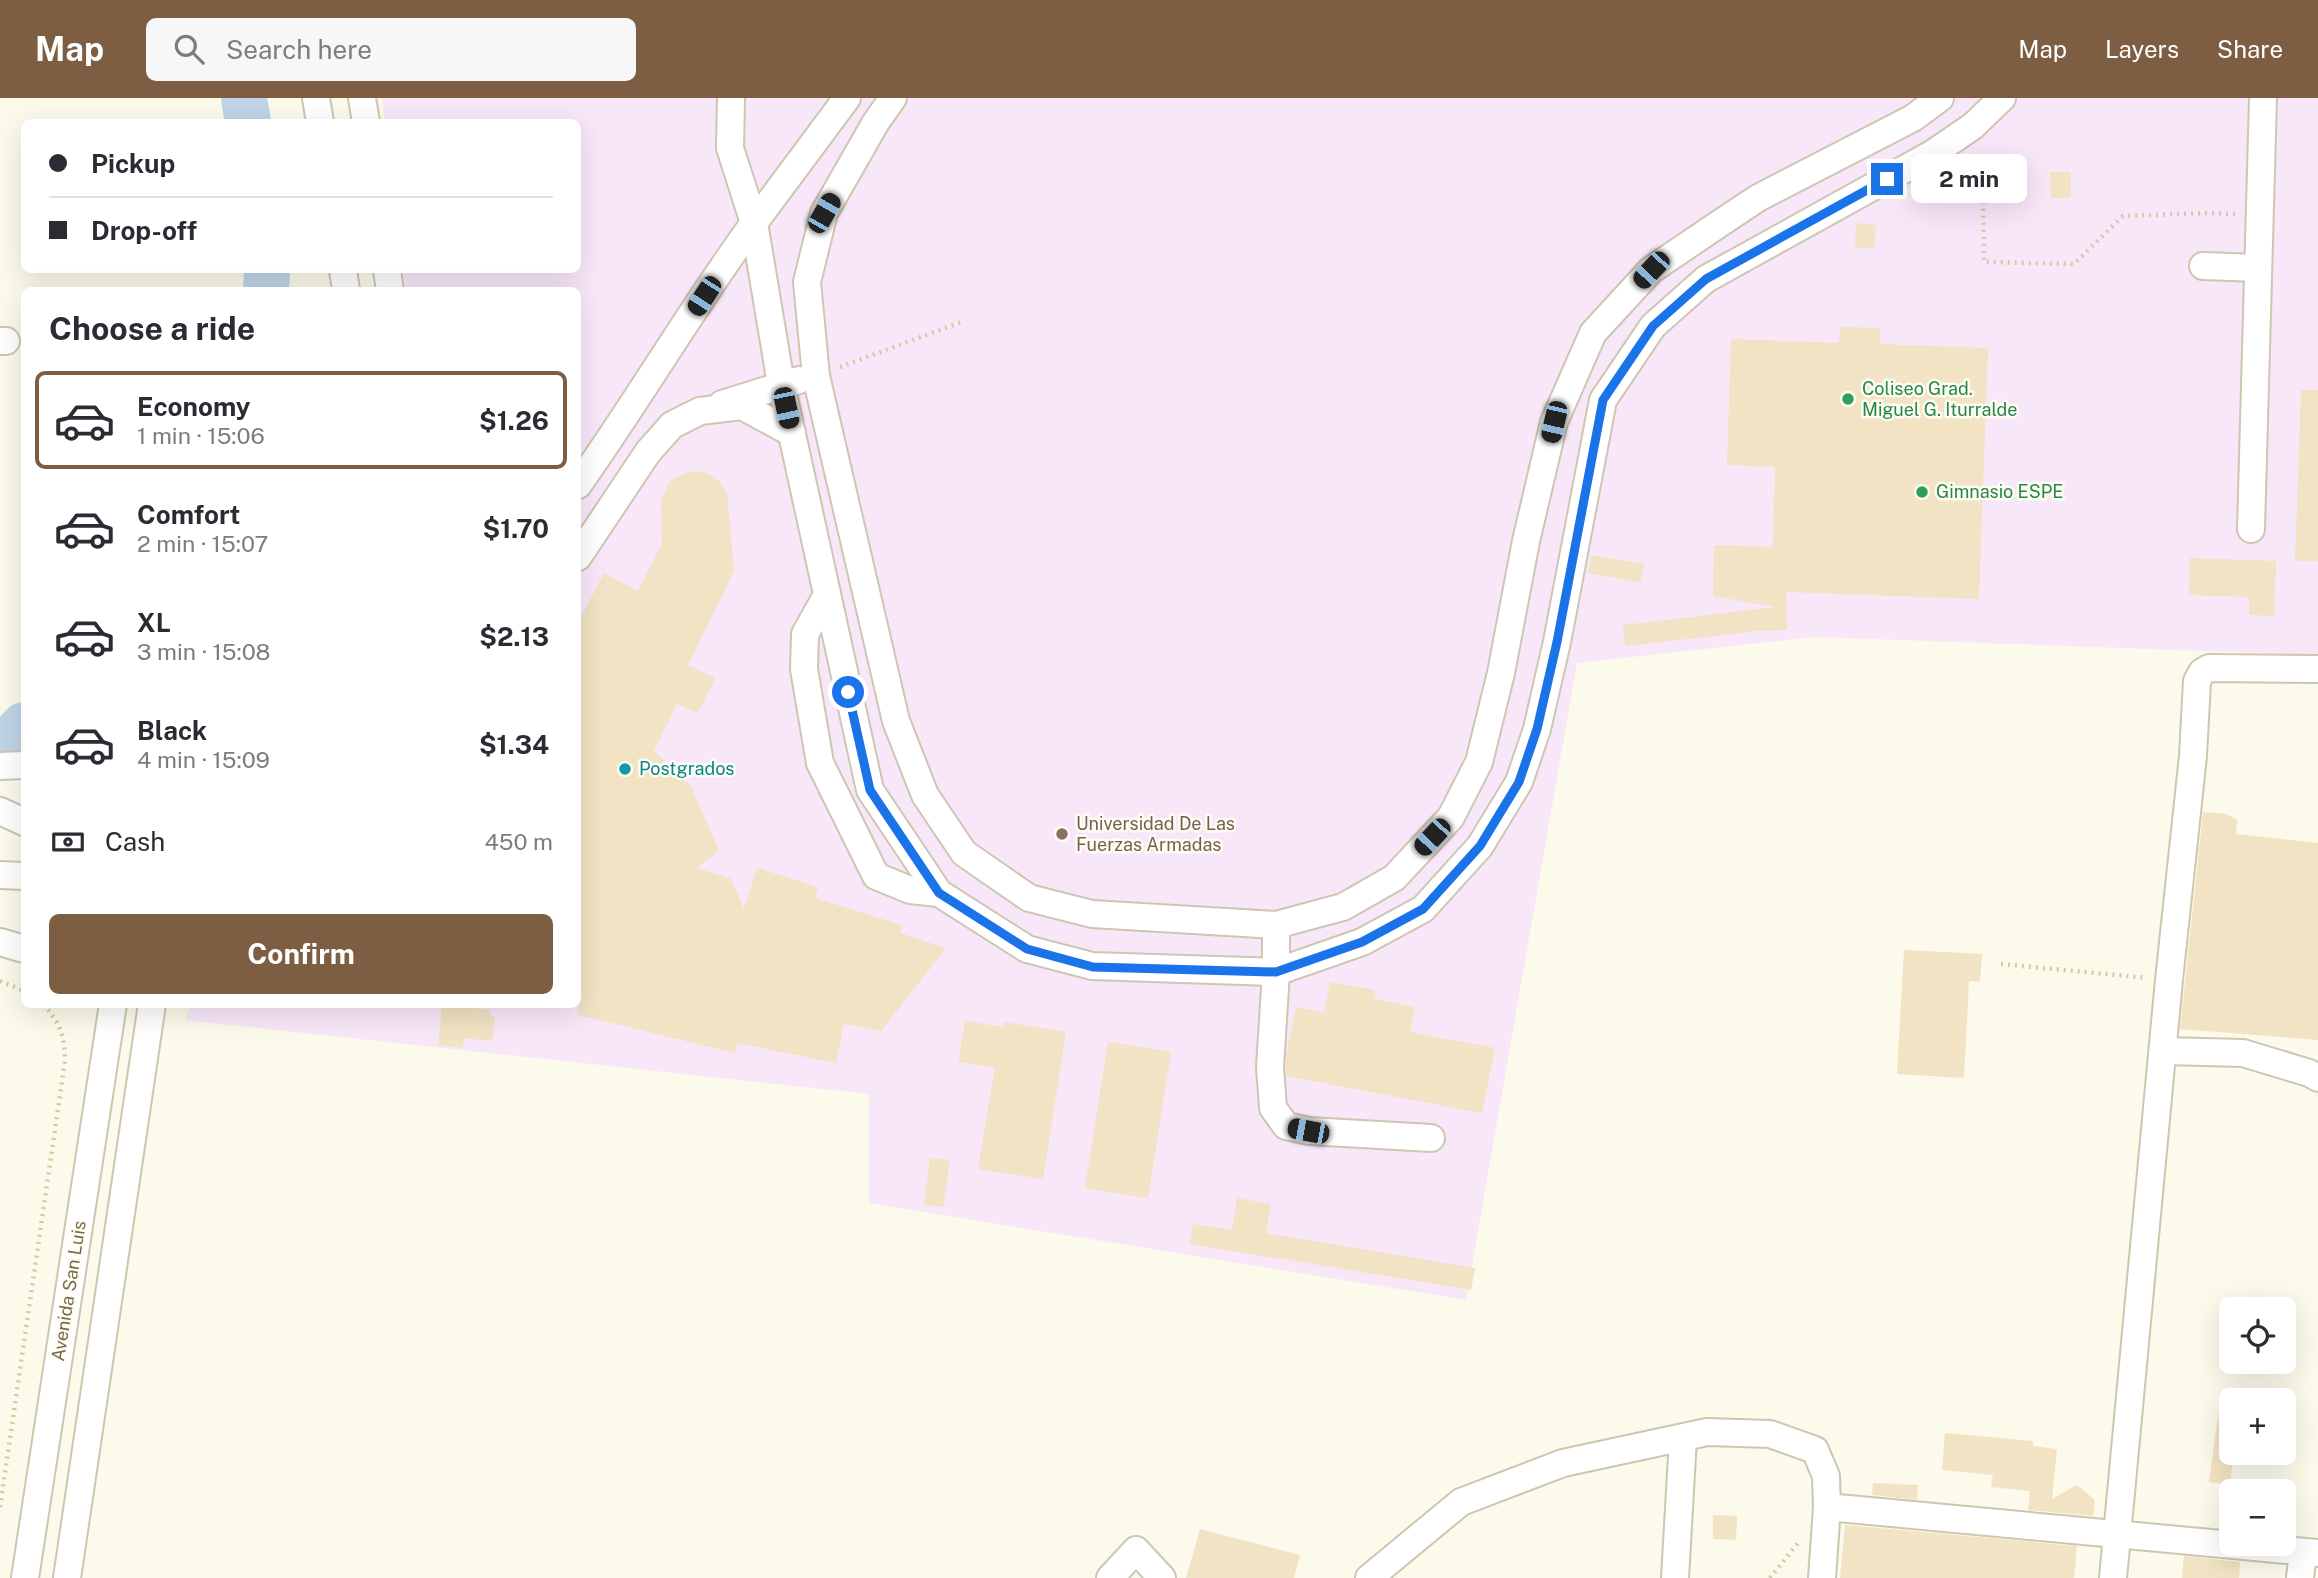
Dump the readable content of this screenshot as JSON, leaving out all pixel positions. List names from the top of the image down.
{
  "streets": {
    "street": ["Avenida San Luis"]
  },
  "places": [
    "Coliseo Grad. Miguel G. Iturralde",
    "Gimnasio ESPE",
    "Postgrados",
    "Universidad De Las Fuerzas Armadas"
  ],
  "page": {
    "header": "Map",
    "search": "Search here",
    "nav": ["Map", "Layers", "Share"],
    "banner": ["Pickup", "Drop-off"],
    "bubble": "2 min",
    "heading": "Choose a ride",
    "list": [
      {
        "name": "Economy",
        "note": "1 min · 15:06",
        "value": "$1.26"
      },
      {
        "name": "Comfort",
        "note": "2 min · 15:07",
        "value": "$1.70"
      },
      {
        "name": "XL",
        "note": "3 min · 15:08",
        "value": "$2.13"
      },
      {
        "name": "Black",
        "note": "4 min · 15:09",
        "value": "$1.34"
      }
    ],
    "pay": ["Cash", "450 m"],
    "buttons": "Confirm",
    "map_buttons": ["+", "−"]
  }
}
